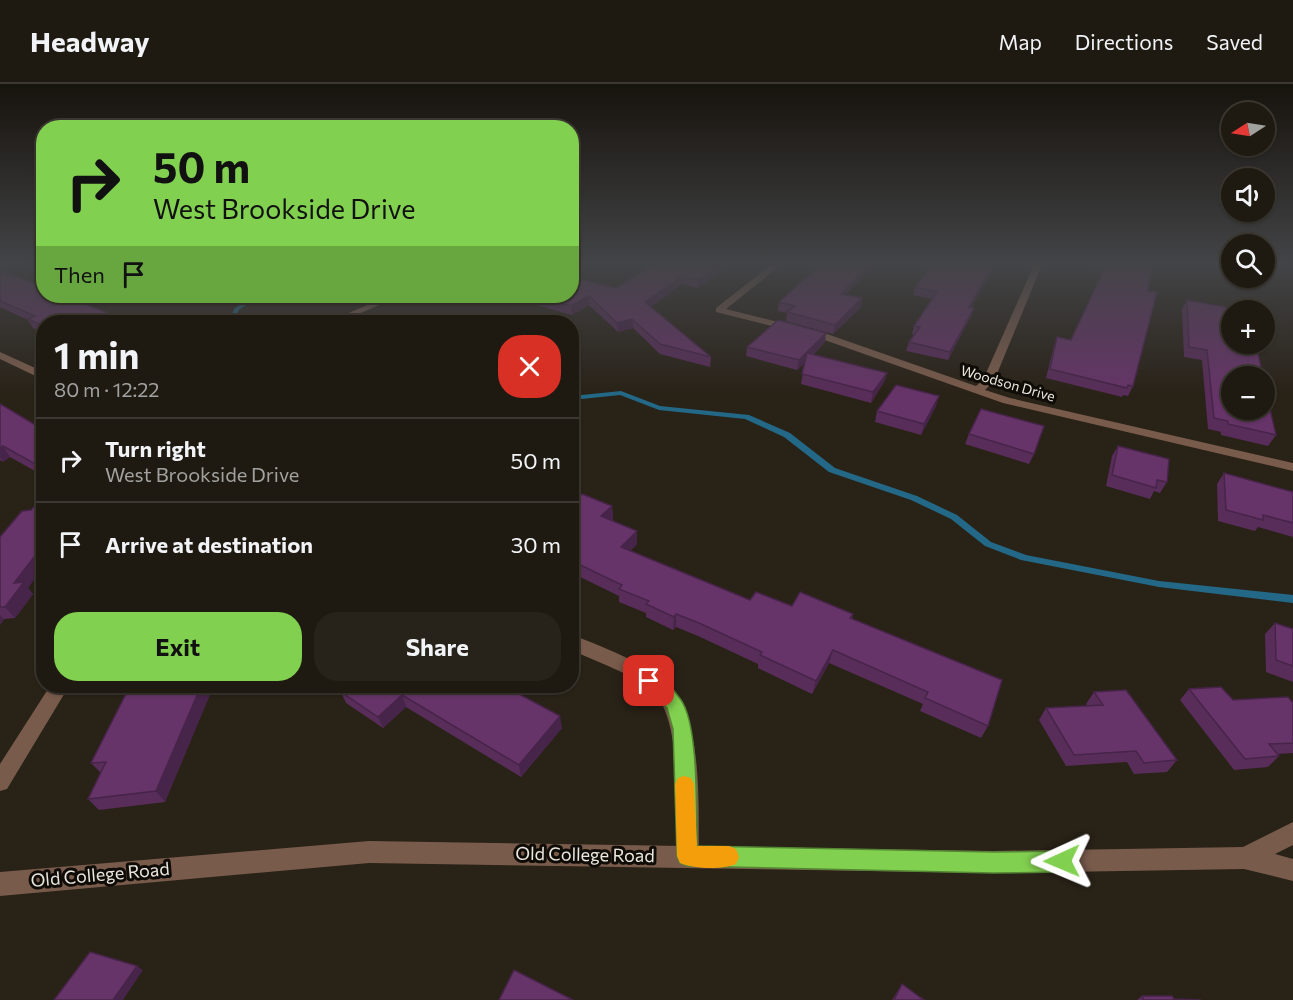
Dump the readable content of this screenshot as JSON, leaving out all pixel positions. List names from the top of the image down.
{
  "streets": {
    "street": ["Woodson Drive", "Old College Road"]
  },
  "north": "left",
  "page": {
    "header": "Headway",
    "nav": ["Map", "Directions", "Saved"],
    "map_buttons": ["+", "−"],
    "turn": ["50 m", "West Brookside Drive"],
    "then": "Then",
    "heading": ["1 min", "80 m · 12:22"],
    "list": [
      {
        "name": "Turn right",
        "note": "West Brookside Drive",
        "value": "50 m"
      },
      {
        "name": "Arrive at destination",
        "value": "30 m"
      }
    ],
    "buttons": ["Exit", "Share"]
  }
}
